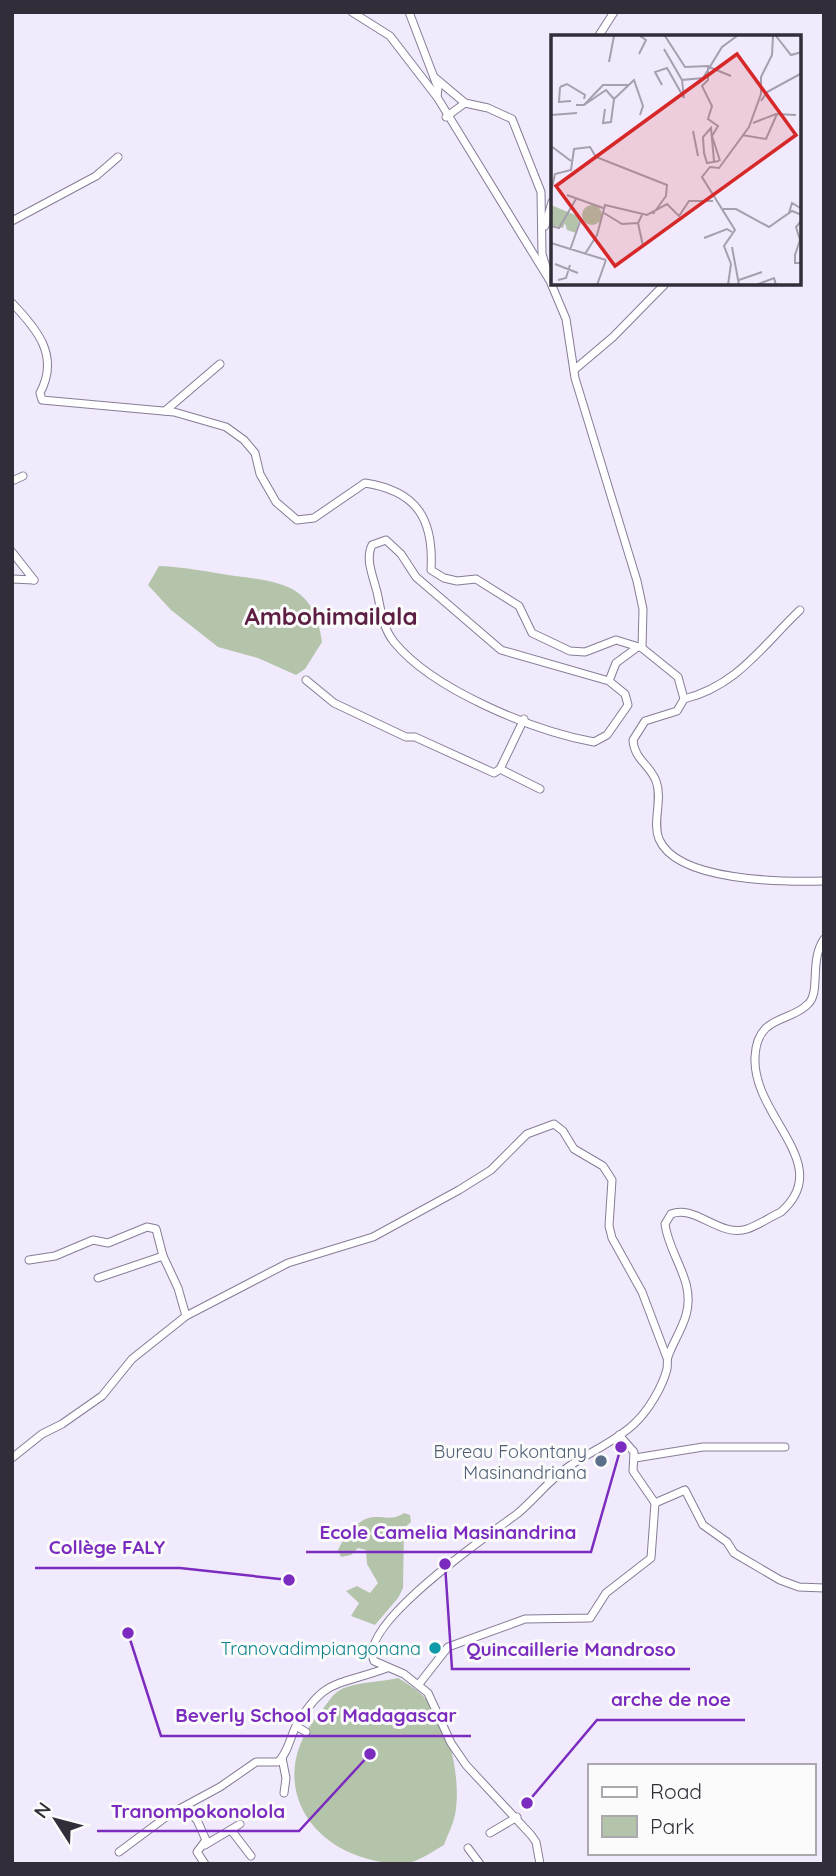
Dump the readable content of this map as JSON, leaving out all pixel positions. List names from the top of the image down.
{
  "districts": ["Ambohimailala"],
  "places": [
    "Ecole Camelia Masinandrina",
    "Bureau Fokontany Masinandriana",
    "Quincaillerie Mandroso",
    "Collège FALY",
    "Beverly School of Madagascar",
    "Tranovadimpiangonana",
    "Tranompokonolola",
    "arche de noe"
  ],
  "legend": ["Road", "Park"],
  "north": "top left"
}
